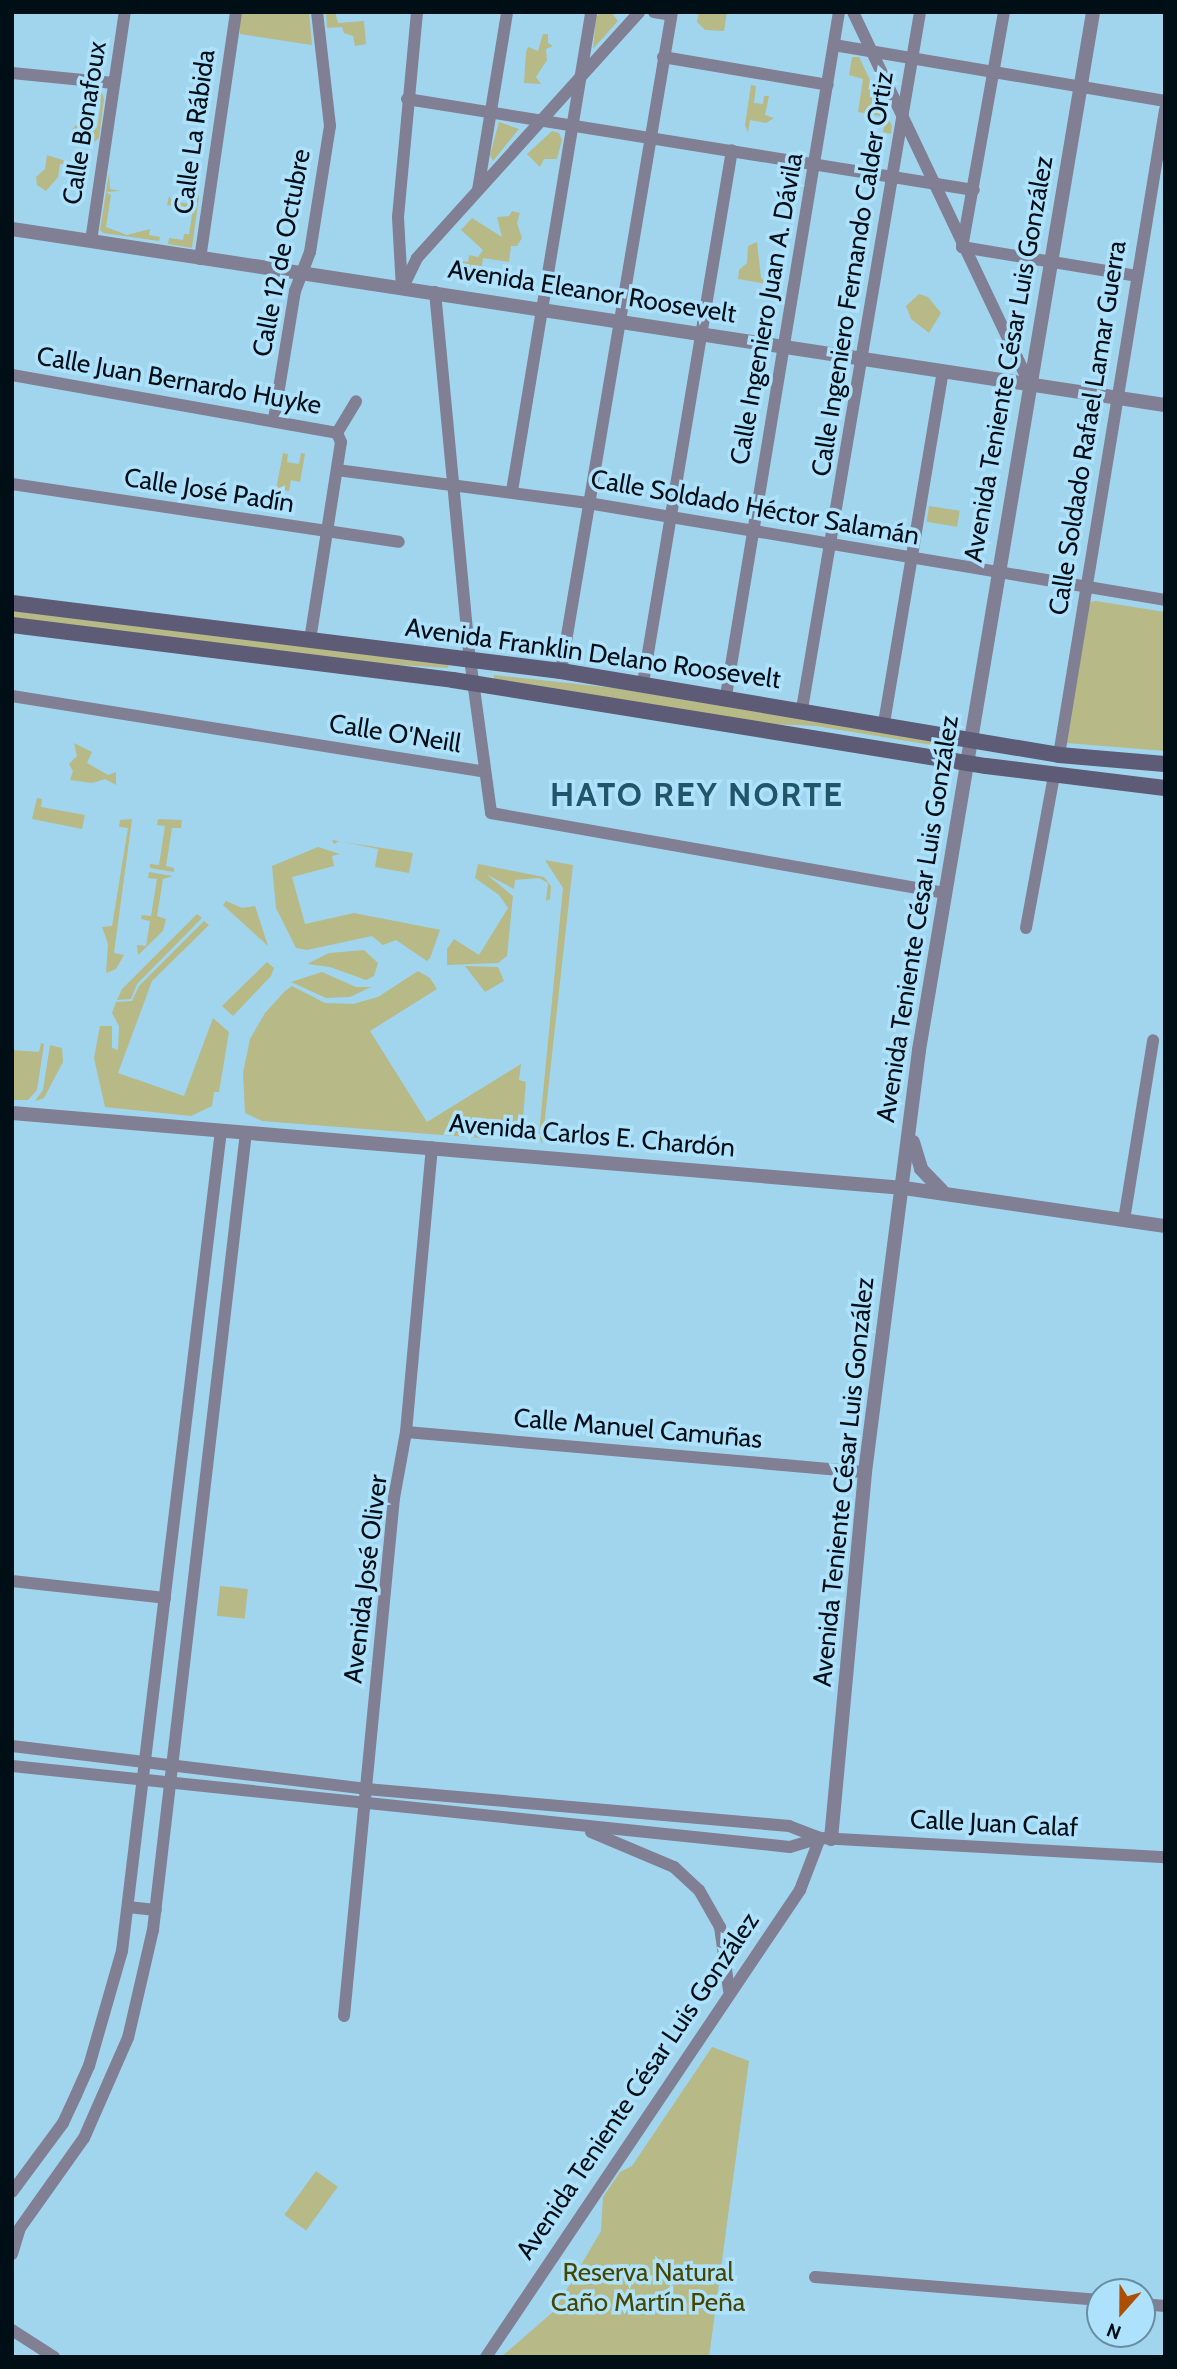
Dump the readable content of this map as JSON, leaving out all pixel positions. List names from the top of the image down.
{
  "streets": {
    "main road": ["Avenida Franklin Delano Roosevelt"],
    "street": [
      "Calle Bonafoux",
      "Calle La Rábida",
      "Calle 12 de Octubre",
      "Calle Ingeniero Fernando Calder Ortiz",
      "Avenida Eleanor Roosevelt",
      "Calle Ingeniero Juan A. Dávila",
      "Avenida Teniente César Luis González",
      "Calle Juan Bernardo Huyke",
      "Calle Soldado Rafael Lamar Guerra",
      "Calle José Padín",
      "Calle Soldado Héctor Salamán",
      "Calle O'Neill",
      "Avenida Carlos E. Chardón",
      "Calle Manuel Camuñas",
      "Avenida José Oliver",
      "Calle Juan Calaf"
    ]
  },
  "crossings": [
    ["Calle Bonafoux", "Avenida Eleanor Roosevelt"],
    ["Calle La Rábida", "Avenida Eleanor Roosevelt"],
    ["Calle 12 de Octubre", "Avenida Eleanor Roosevelt"],
    ["Calle 12 de Octubre", "Calle Juan Bernardo Huyke"],
    ["Calle Ingeniero Fernando Calder Ortiz", "Avenida Eleanor Roosevelt"],
    ["Calle Ingeniero Fernando Calder Ortiz", "Calle Soldado Héctor Salamán"],
    ["Calle Ingeniero Fernando Calder Ortiz", "Avenida Franklin Delano Roosevelt"],
    ["Avenida Eleanor Roosevelt", "Calle Ingeniero Juan A. Dávila"],
    ["Avenida Eleanor Roosevelt", "Avenida Teniente César Luis González"],
    ["Avenida Eleanor Roosevelt", "Calle Soldado Rafael Lamar Guerra"],
    ["Calle Ingeniero Juan A. Dávila", "Calle Soldado Héctor Salamán"],
    ["Calle Ingeniero Juan A. Dávila", "Avenida Franklin Delano Roosevelt"],
    ["Avenida Teniente César Luis González", "Calle Soldado Héctor Salamán"],
    ["Avenida Teniente César Luis González", "Avenida Franklin Delano Roosevelt"],
    ["Avenida Teniente César Luis González", "Calle O'Neill"],
    ["Avenida Teniente César Luis González", "Avenida Carlos E. Chardón"],
    ["Avenida Teniente César Luis González", "Calle Manuel Camuñas"],
    ["Avenida Teniente César Luis González", "Calle Juan Calaf"],
    ["Calle Soldado Rafael Lamar Guerra", "Calle Soldado Héctor Salamán"],
    ["Calle Soldado Rafael Lamar Guerra", "Avenida Franklin Delano Roosevelt"],
    ["Avenida Carlos E. Chardón", "Avenida José Oliver"],
    ["Calle Manuel Camuñas", "Avenida José Oliver"]
  ],
  "districts": ["HATO REY NORTE"],
  "parks": ["Reserva Natural Caño Martín Peña"],
  "north": "bottom"
}
